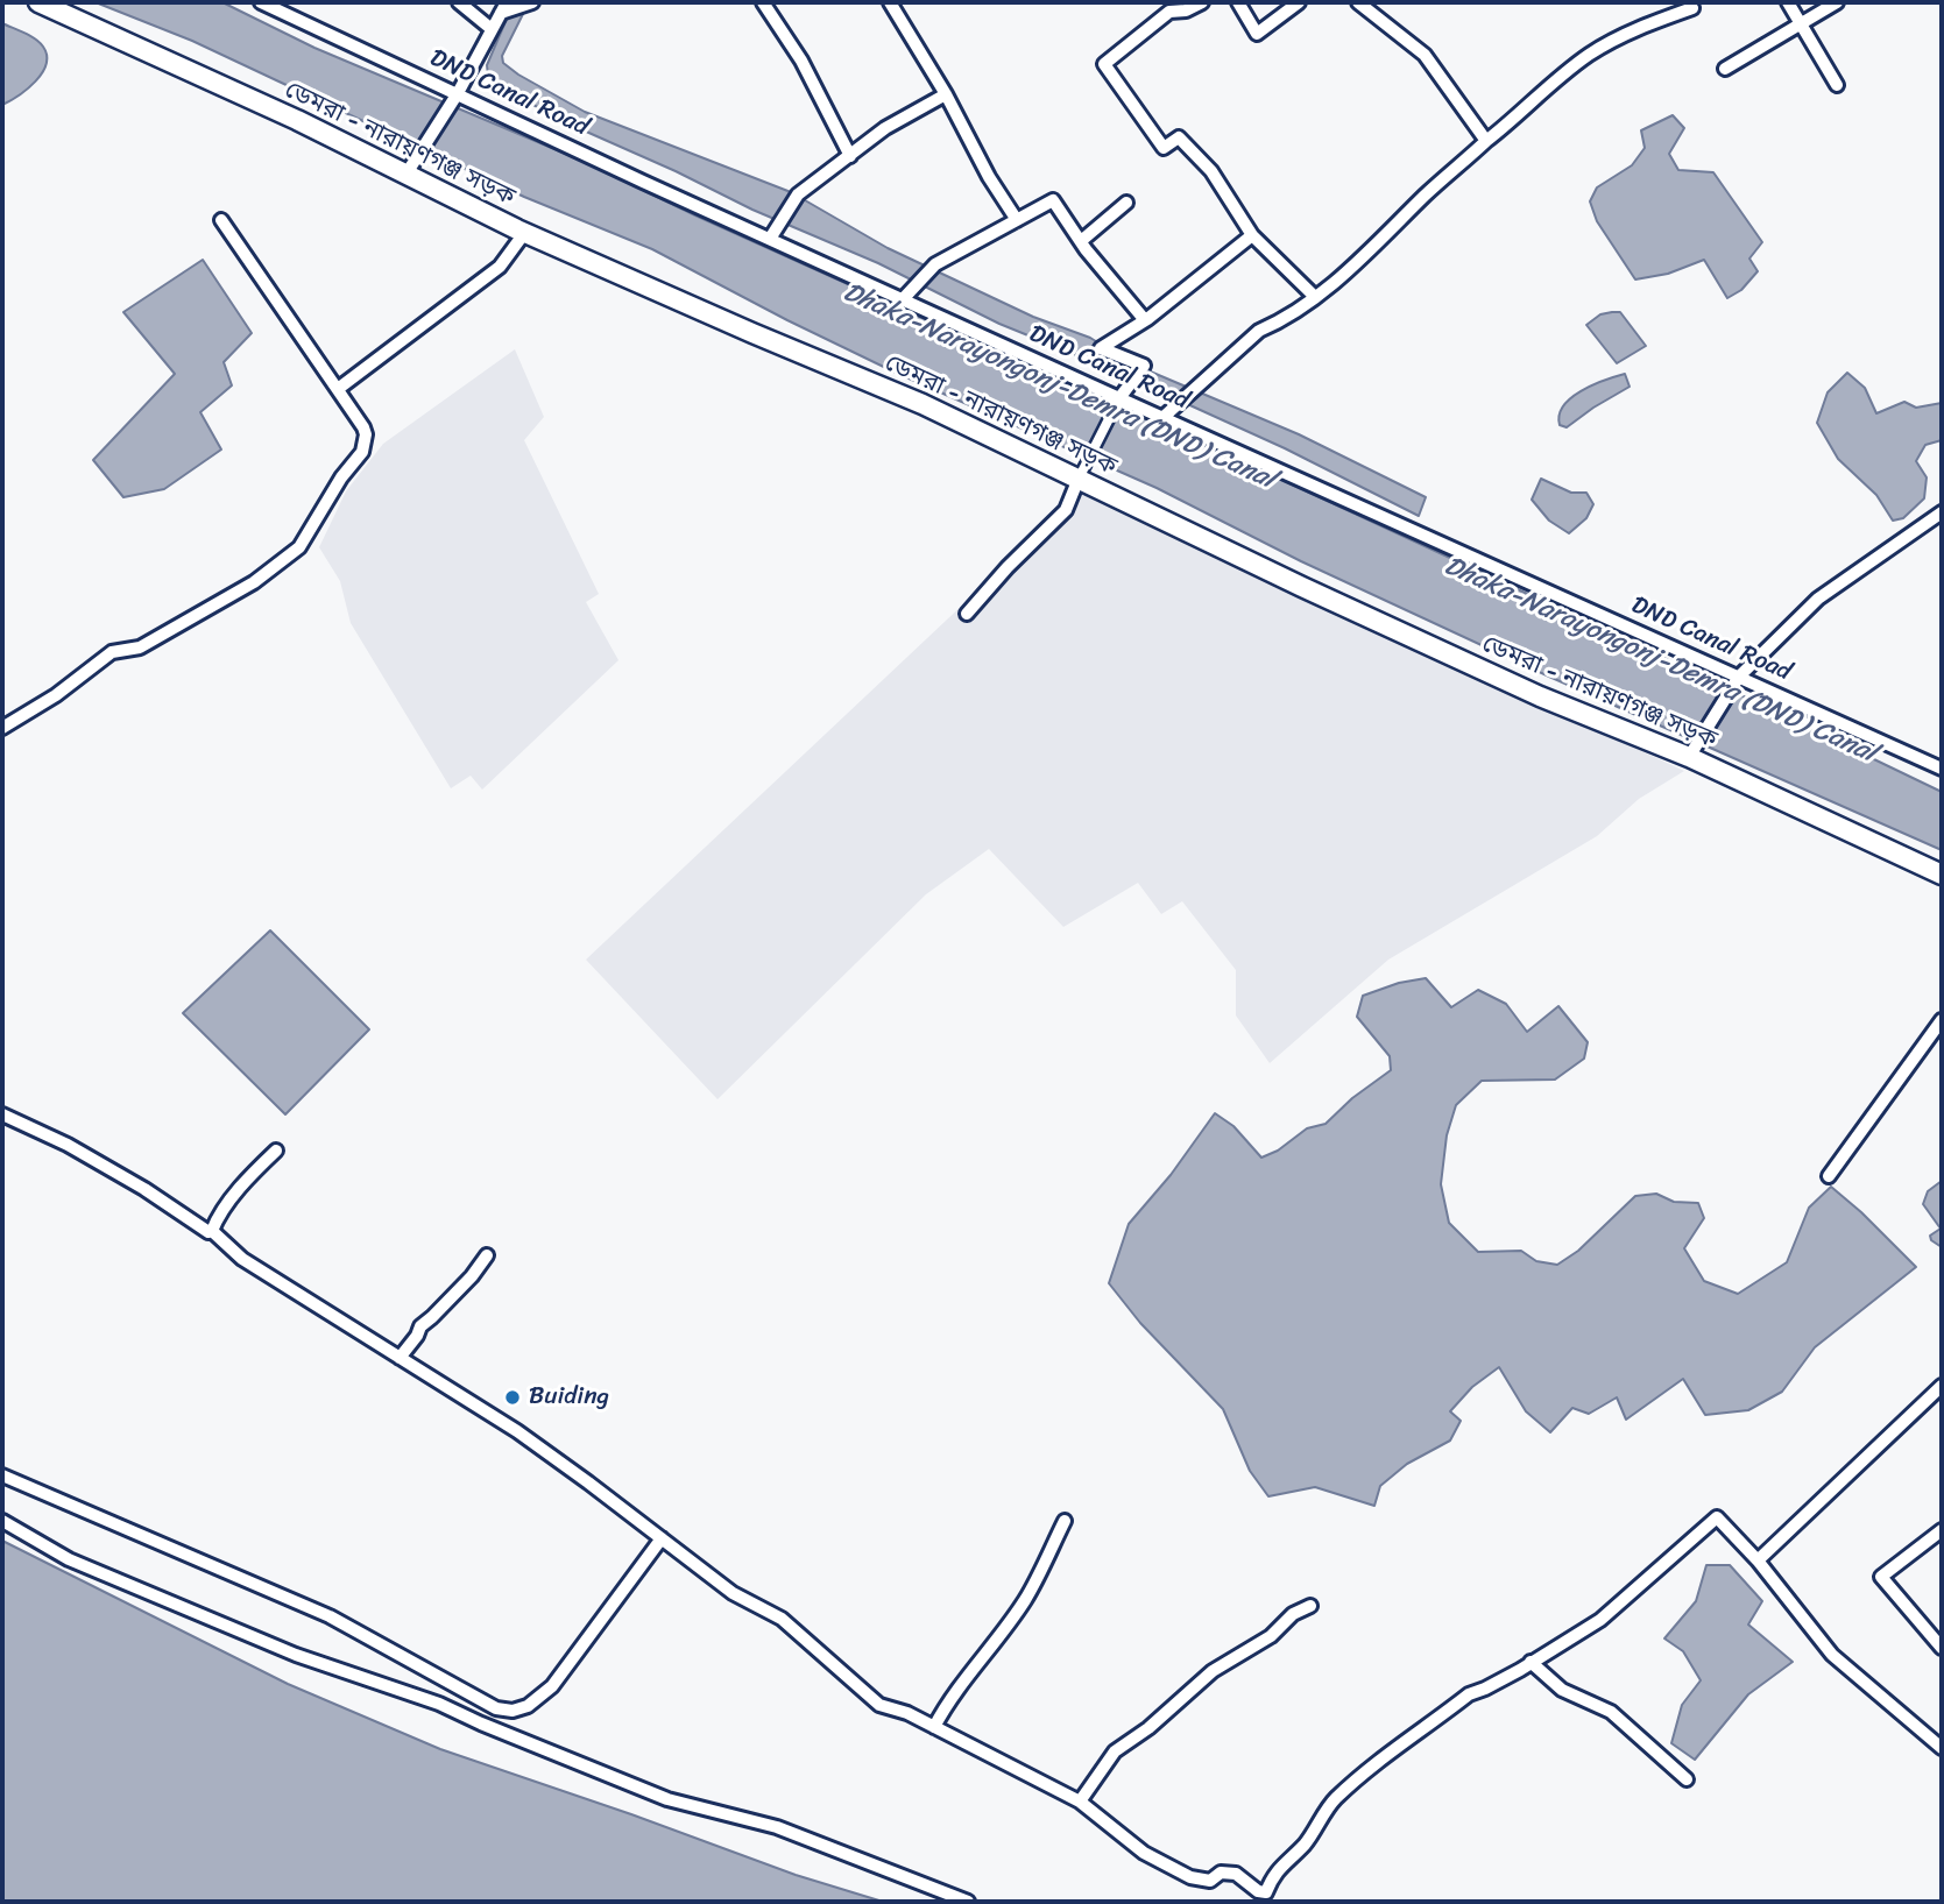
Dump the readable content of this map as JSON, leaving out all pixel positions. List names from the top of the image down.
{
  "streets": {
    "main road": ["ডেমরা - নারায়ণগঞ্জ সড়ক"],
    "street": ["DND Canal Road"]
  },
  "water": ["Dhaka-Narayongonj-Demra (DND) Canal"],
  "places": ["Buiding"]
}
